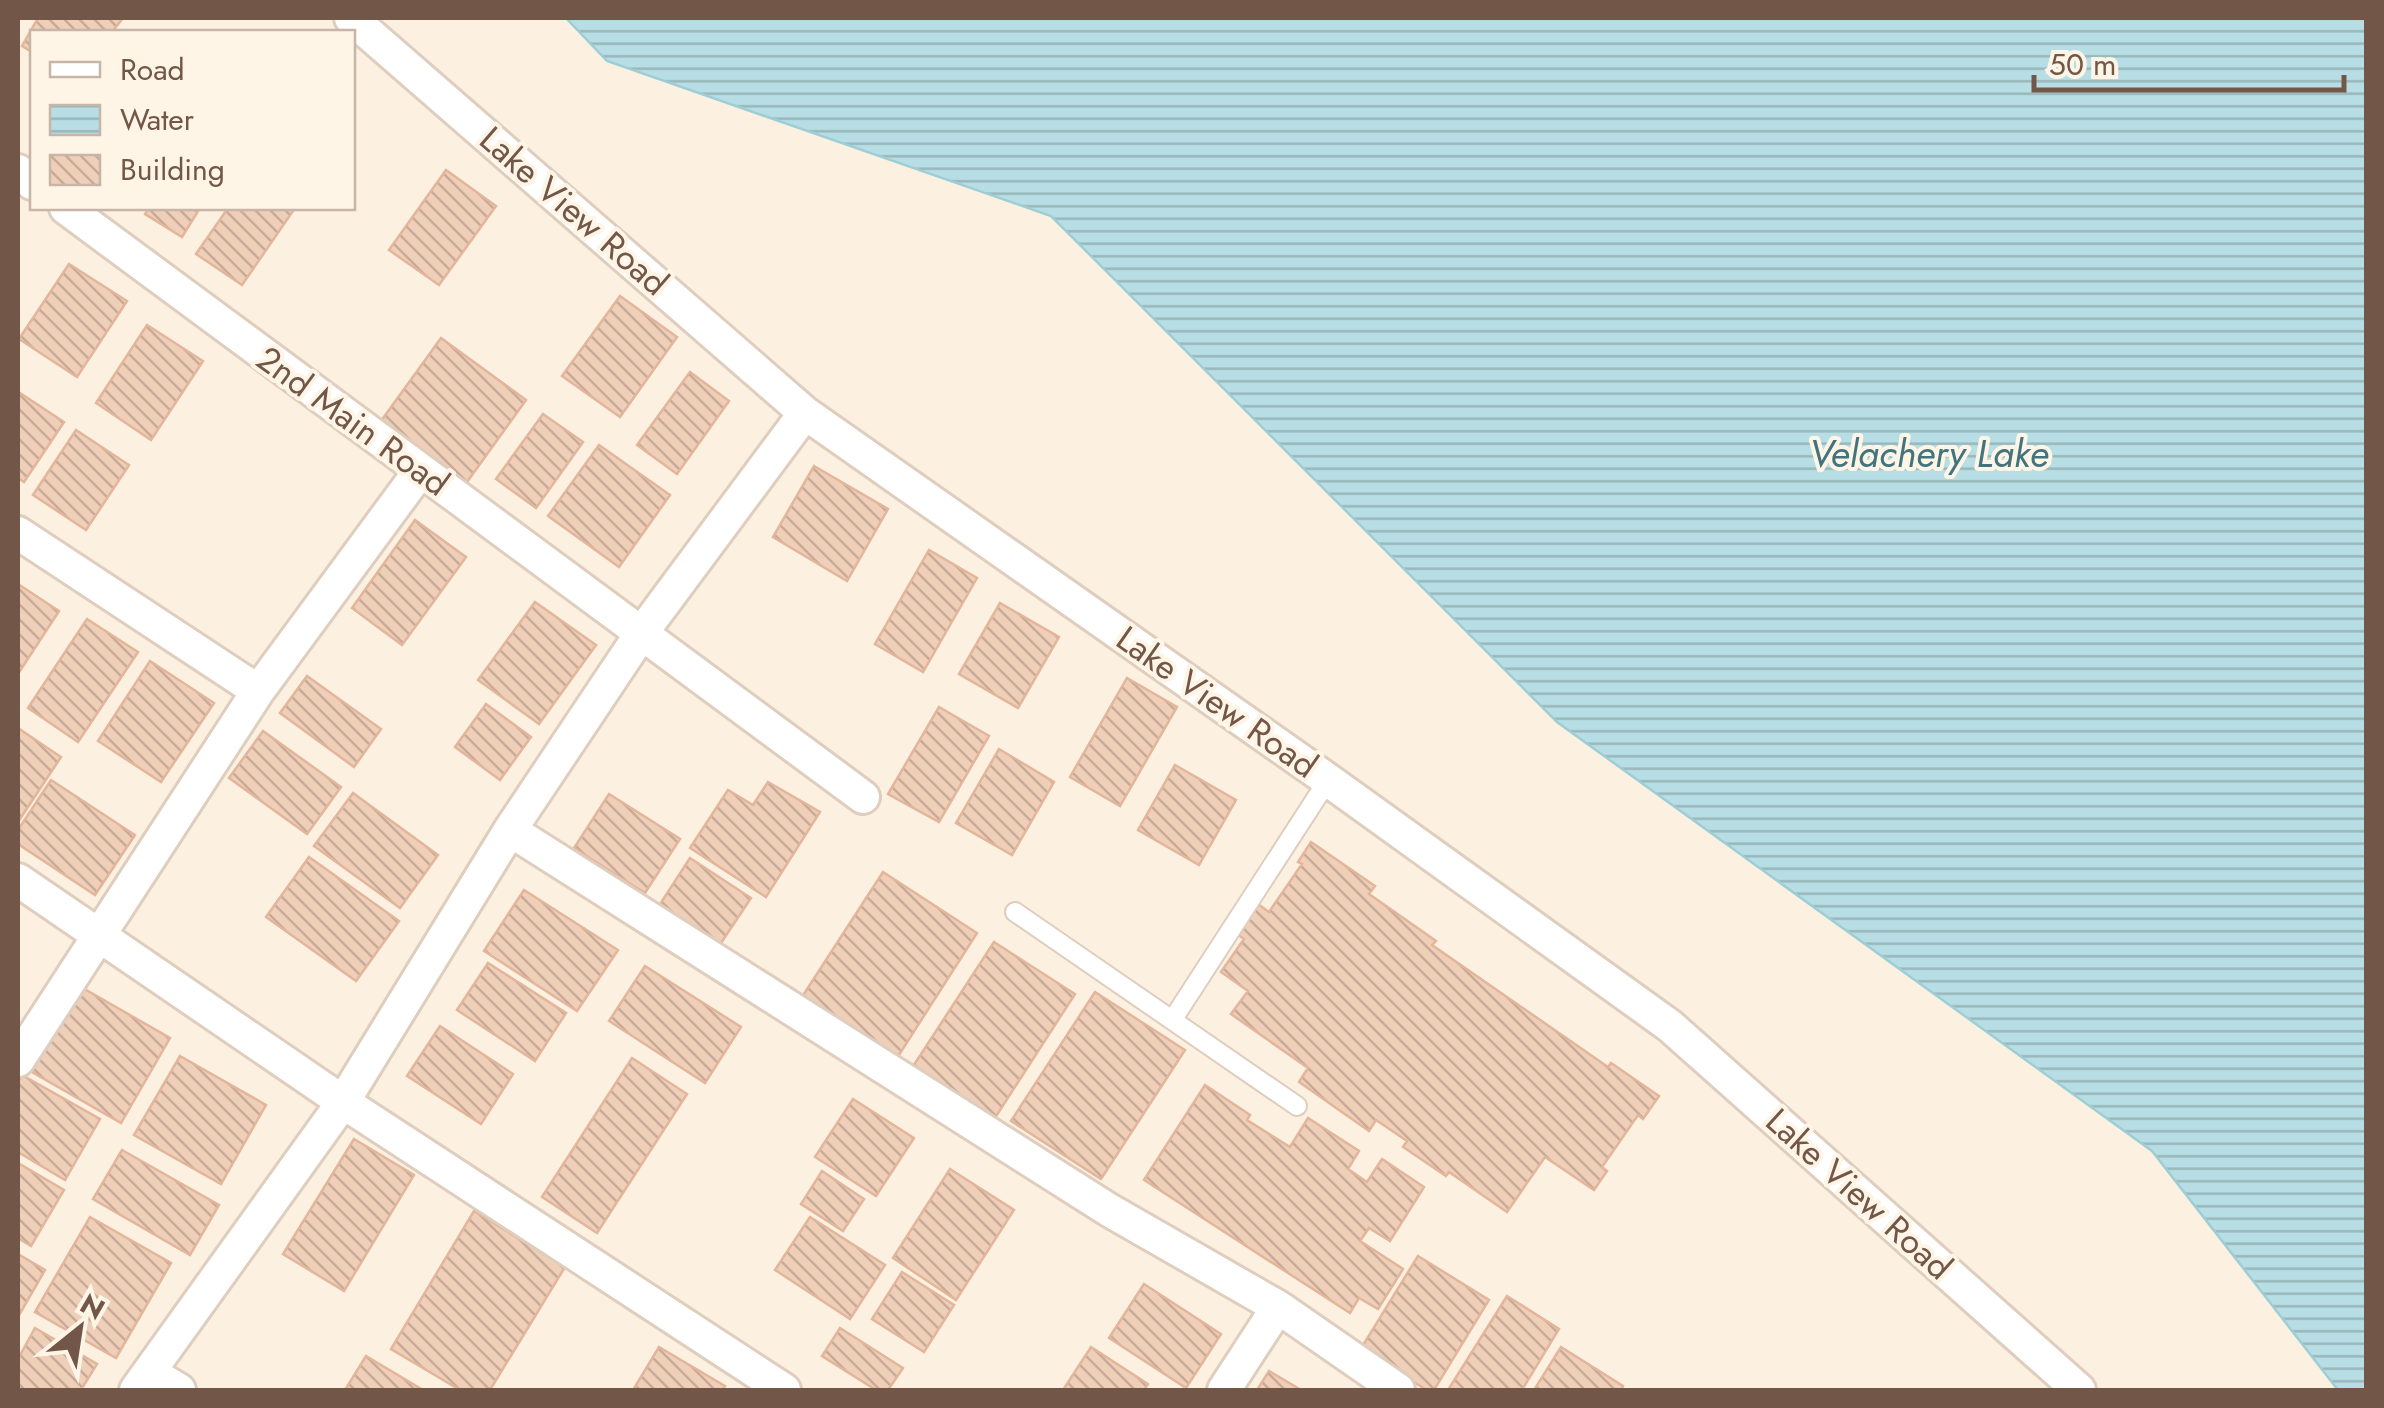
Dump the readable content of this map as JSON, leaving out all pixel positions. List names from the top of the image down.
{
  "streets": {
    "street": ["Lake View Road", "2nd Main Road"]
  },
  "water": ["Velachery Lake"],
  "legend": ["Road", "Water", "Building"],
  "scale_bar": "50 m",
  "north": "top right"
}
